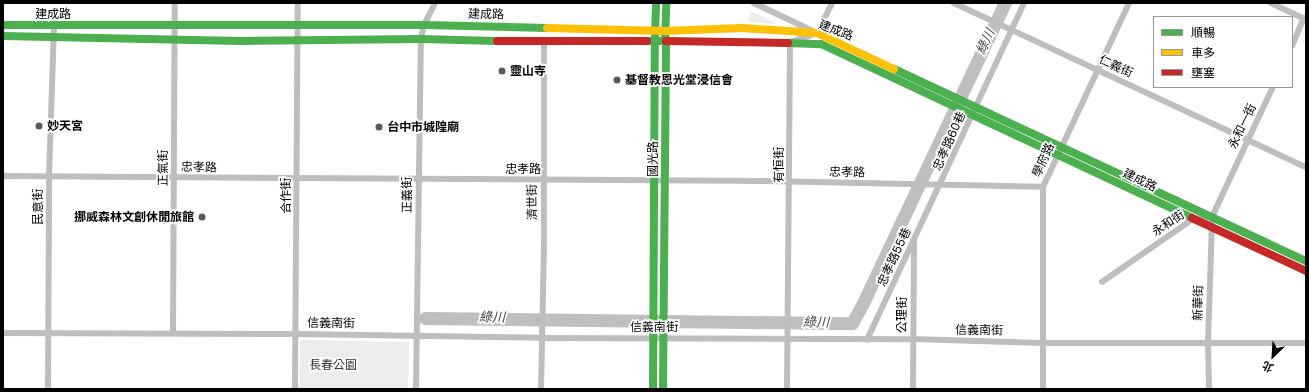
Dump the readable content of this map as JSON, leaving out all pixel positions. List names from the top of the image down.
{
  "streets": {
    "main road": ["建成路", "國光路"],
    "street": [
      "仁義街",
      "永和一街",
      "忠孝路60巷",
      "學府路",
      "有恒街",
      "忠孝路",
      "正氣街",
      "正義街",
      "合作街",
      "濟世街",
      "民意街",
      "永和街",
      "忠孝路55巷",
      "新華街",
      "公理街",
      "信義南街"
    ]
  },
  "crossings": [
    ["建成路", "永和一街"],
    ["建成路", "忠孝路60巷"],
    ["建成路", "國光路"],
    ["建成路", "學府路"],
    ["建成路", "有恒街"],
    ["建成路", "正氣街"],
    ["建成路", "正義街"],
    ["建成路", "合作街"],
    ["建成路", "濟世街"],
    ["建成路", "民意街"],
    ["建成路", "永和街"],
    ["建成路", "新華街"],
    ["仁義街", "永和一街"],
    ["仁義街", "忠孝路60巷"],
    ["仁義街", "學府路"],
    ["永和一街", "永和街"],
    ["永和一街", "新華街"],
    ["忠孝路60巷", "忠孝路"],
    ["忠孝路60巷", "忠孝路55巷"],
    ["國光路", "忠孝路"],
    ["國光路", "信義南街"],
    ["學府路", "忠孝路"],
    ["學府路", "信義南街"],
    ["有恒街", "忠孝路"],
    ["有恒街", "信義南街"],
    ["忠孝路", "正氣街"],
    ["忠孝路", "正義街"],
    ["忠孝路", "合作街"],
    ["忠孝路", "濟世街"],
    ["忠孝路", "民意街"],
    ["忠孝路", "忠孝路55巷"],
    ["正氣街", "信義南街"],
    ["正義街", "信義南街"],
    ["合作街", "信義南街"],
    ["濟世街", "信義南街"],
    ["民意街", "信義南街"],
    ["永和街", "新華街"],
    ["忠孝路55巷", "公理街"],
    ["忠孝路55巷", "信義南街"],
    ["新華街", "信義南街"],
    ["公理街", "信義南街"]
  ],
  "water": ["綠川"],
  "parks": ["長春公園"],
  "places": [
    "靈山寺",
    "基督教恩光堂浸信會",
    "妙天宮",
    "台中市城隍廟",
    "挪威森林文創休閒旅館"
  ],
  "legend": ["順暢", "車多", "壅塞"],
  "north": "bottom left"
}
